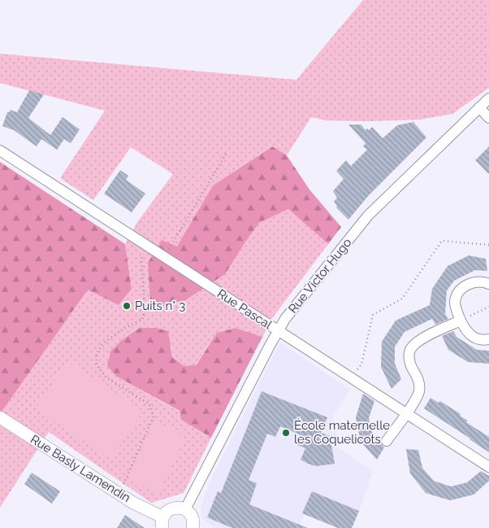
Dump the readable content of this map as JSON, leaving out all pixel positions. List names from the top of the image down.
{
  "streets": {
    "street": ["Rue Victor Hugo", "Rue Pascal", "Rue Basly Lamendin"]
  },
  "crossings": [
    ["Rue Victor Hugo", "Rue Pascal"]
  ],
  "places": ["Puits n° 3", "École maternelle les Coquelicots"]
}
